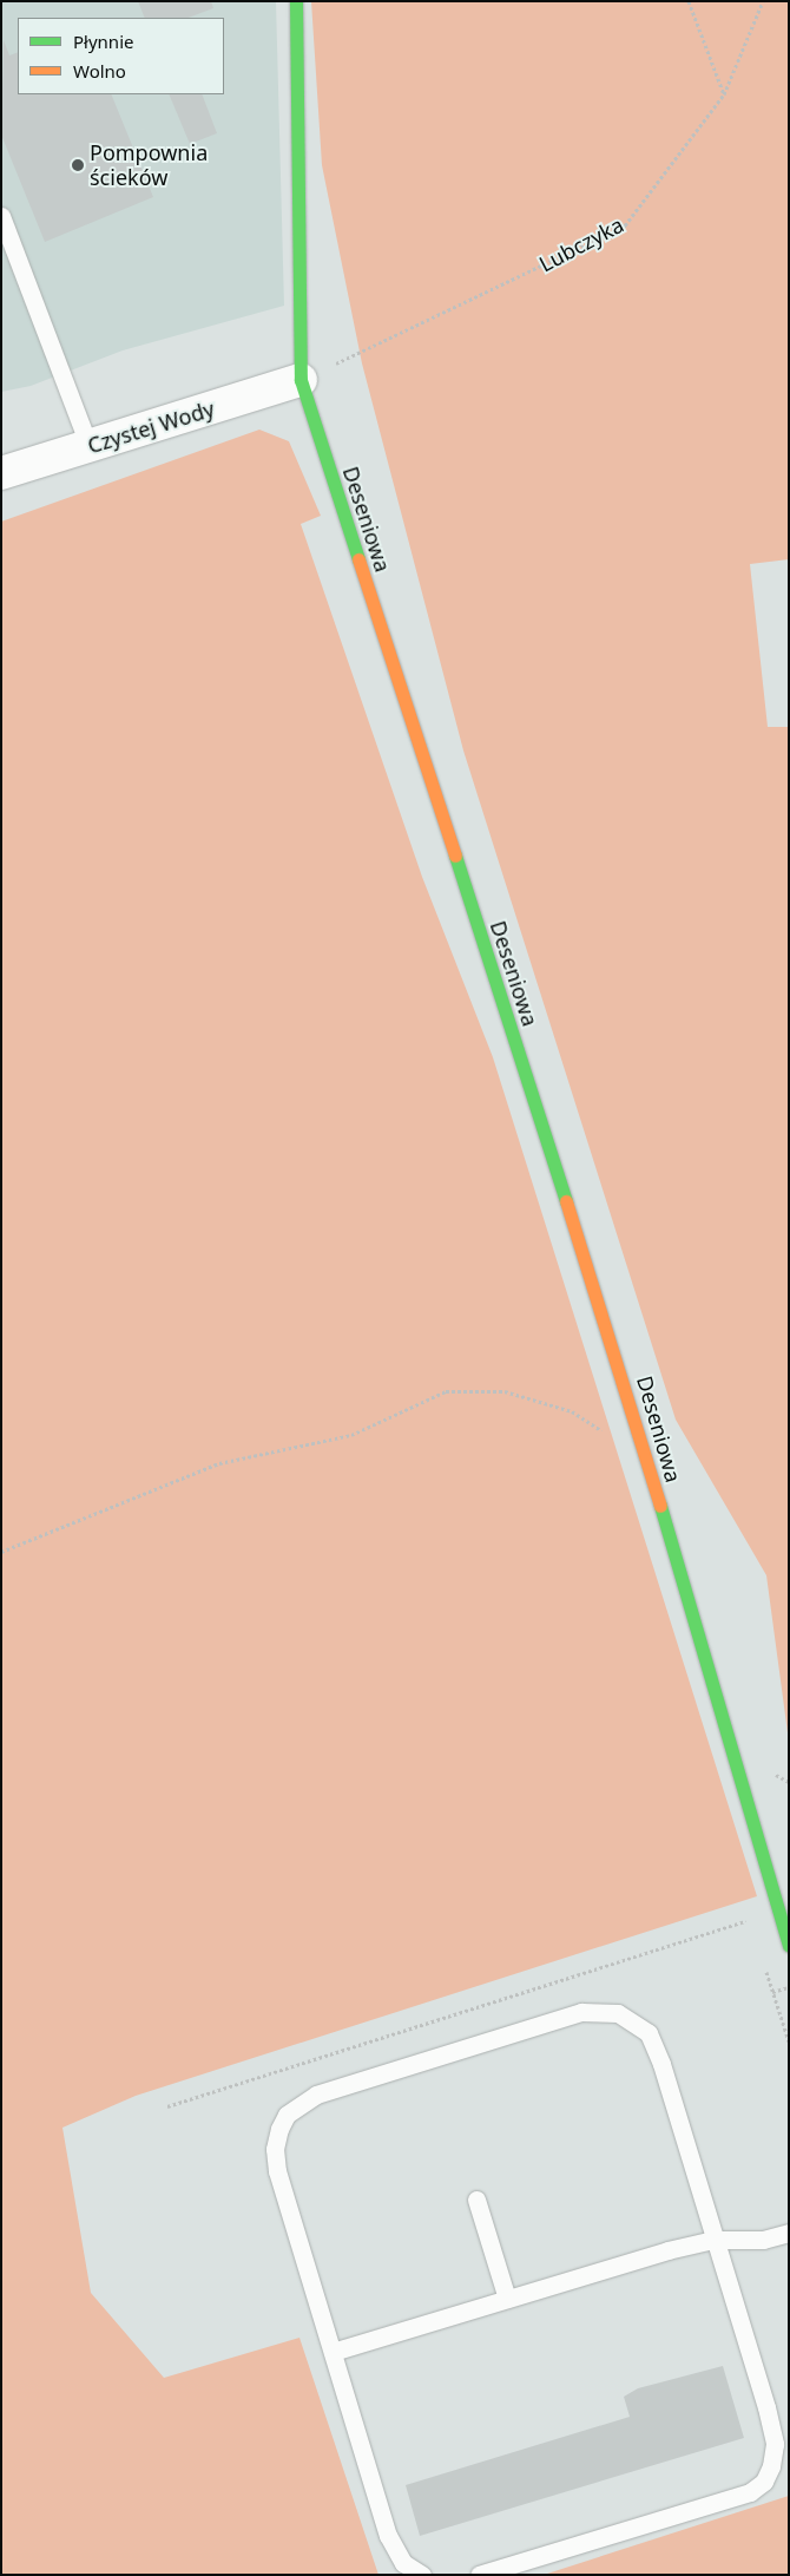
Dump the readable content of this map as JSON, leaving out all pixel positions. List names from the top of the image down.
{
  "streets": {
    "street": ["Czystej Wody", "Deseniowa"],
    "path": ["Lubczyka"]
  },
  "crossings": [
    ["Lubczyka", "Czystej Wody"],
    ["Lubczyka", "Deseniowa"],
    ["Czystej Wody", "Deseniowa"]
  ],
  "places": ["Pompownia ścieków"],
  "legend": ["Płynnie", "Wolno"]
}
